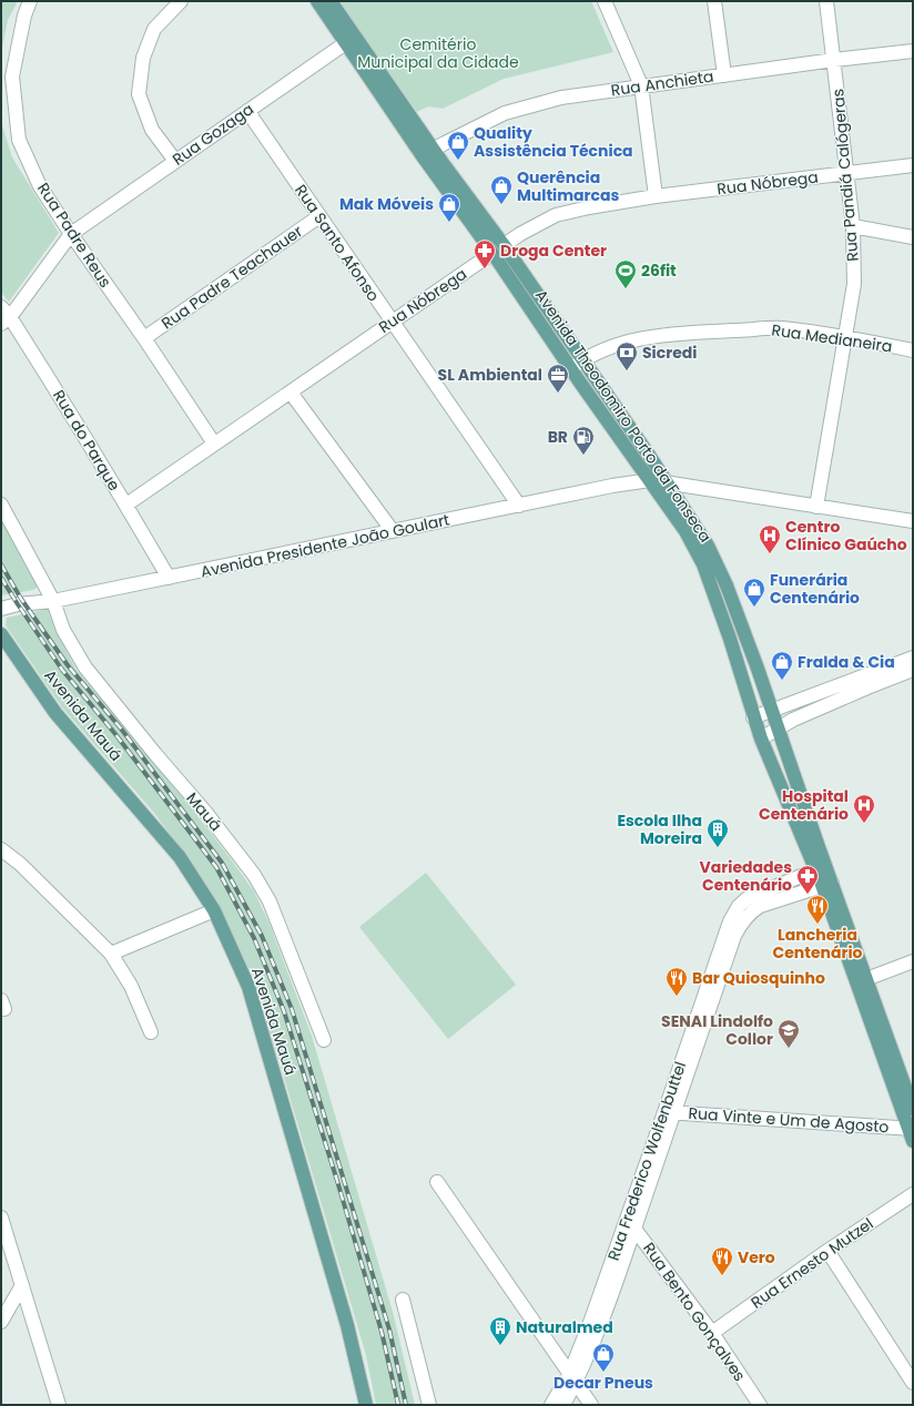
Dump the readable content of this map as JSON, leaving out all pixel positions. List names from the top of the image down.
{
  "streets": {
    "main road": ["Avenida Theodomiro Porto da Fonseca", "Avenida Mauá"],
    "street": [
      "Rua Anchieta",
      "Rua Gozaga",
      "Rua Pandiá Calógeras",
      "Rua Nóbrega",
      "Rua Padre Reus",
      "Rua Santo Afonso",
      "Rua Padre Teachauer",
      "Rua Medianeira",
      "Rua do Parque",
      "Avenida Presidente João Goulart",
      "Mauá",
      "Rua Vinte e Um de Agosto",
      "Rua Frederico Wolfenbuttel",
      "Rua Ernesto Mutzel",
      "Rua Bento Gonçalves"
    ]
  },
  "crossings": [
    ["Rua Anchieta", "Rua Pandiá Calógeras"],
    ["Rua Anchieta", "Avenida Theodomiro Porto da Fonseca"],
    ["Rua Gozaga", "Rua Padre Reus"],
    ["Rua Gozaga", "Rua Santo Afonso"],
    ["Rua Gozaga", "Avenida Theodomiro Porto da Fonseca"],
    ["Rua Gozaga", "Rua do Parque"],
    ["Rua Pandiá Calógeras", "Rua Nóbrega"],
    ["Rua Pandiá Calógeras", "Rua Medianeira"],
    ["Rua Pandiá Calógeras", "Avenida Presidente João Goulart"],
    ["Rua Nóbrega", "Rua Padre Reus"],
    ["Rua Nóbrega", "Rua Santo Afonso"],
    ["Rua Nóbrega", "Avenida Theodomiro Porto da Fonseca"],
    ["Rua Nóbrega", "Rua do Parque"],
    ["Rua Padre Reus", "Rua Padre Teachauer"],
    ["Rua Santo Afonso", "Rua Padre Teachauer"],
    ["Rua Santo Afonso", "Avenida Presidente João Goulart"],
    ["Rua Medianeira", "Avenida Theodomiro Porto da Fonseca"],
    ["Avenida Theodomiro Porto da Fonseca", "Avenida Presidente João Goulart"],
    ["Avenida Theodomiro Porto da Fonseca", "Rua Vinte e Um de Agosto"],
    ["Avenida Theodomiro Porto da Fonseca", "Rua Frederico Wolfenbuttel"],
    ["Rua do Parque", "Avenida Presidente João Goulart"],
    ["Avenida Presidente João Goulart", "Mauá"],
    ["Rua Vinte e Um de Agosto", "Rua Frederico Wolfenbuttel"],
    ["Rua Frederico Wolfenbuttel", "Rua Bento Gonçalves"],
    ["Rua Ernesto Mutzel", "Rua Bento Gonçalves"]
  ],
  "parks": ["Cemitério Municipal da Cidade"],
  "places": {
    "shop": [
      "Quality Assistência Técnica",
      "Querência Multimarcas",
      "Mak Móveis",
      "Funerária Centenário",
      "Fralda & Cia",
      "Decar Pneus"
    ],
    "pharmacy": ["Droga Center", "Variedades Centenário"],
    "sports": ["26fit"],
    "bank": ["Sicredi"],
    "office": ["SL Ambiental"],
    "fuel station": ["BR"],
    "hospital": ["Centro Clínico Gaúcho", "Hospital Centenário"],
    "building": ["Escola Ilha Moreira", "Naturalmed"],
    "restaurant": ["Lancheria Centenário", "Bar Quiosquinho", "Vero"],
    "school or university": ["SENAI Lindolfo Collor"]
  }
}
